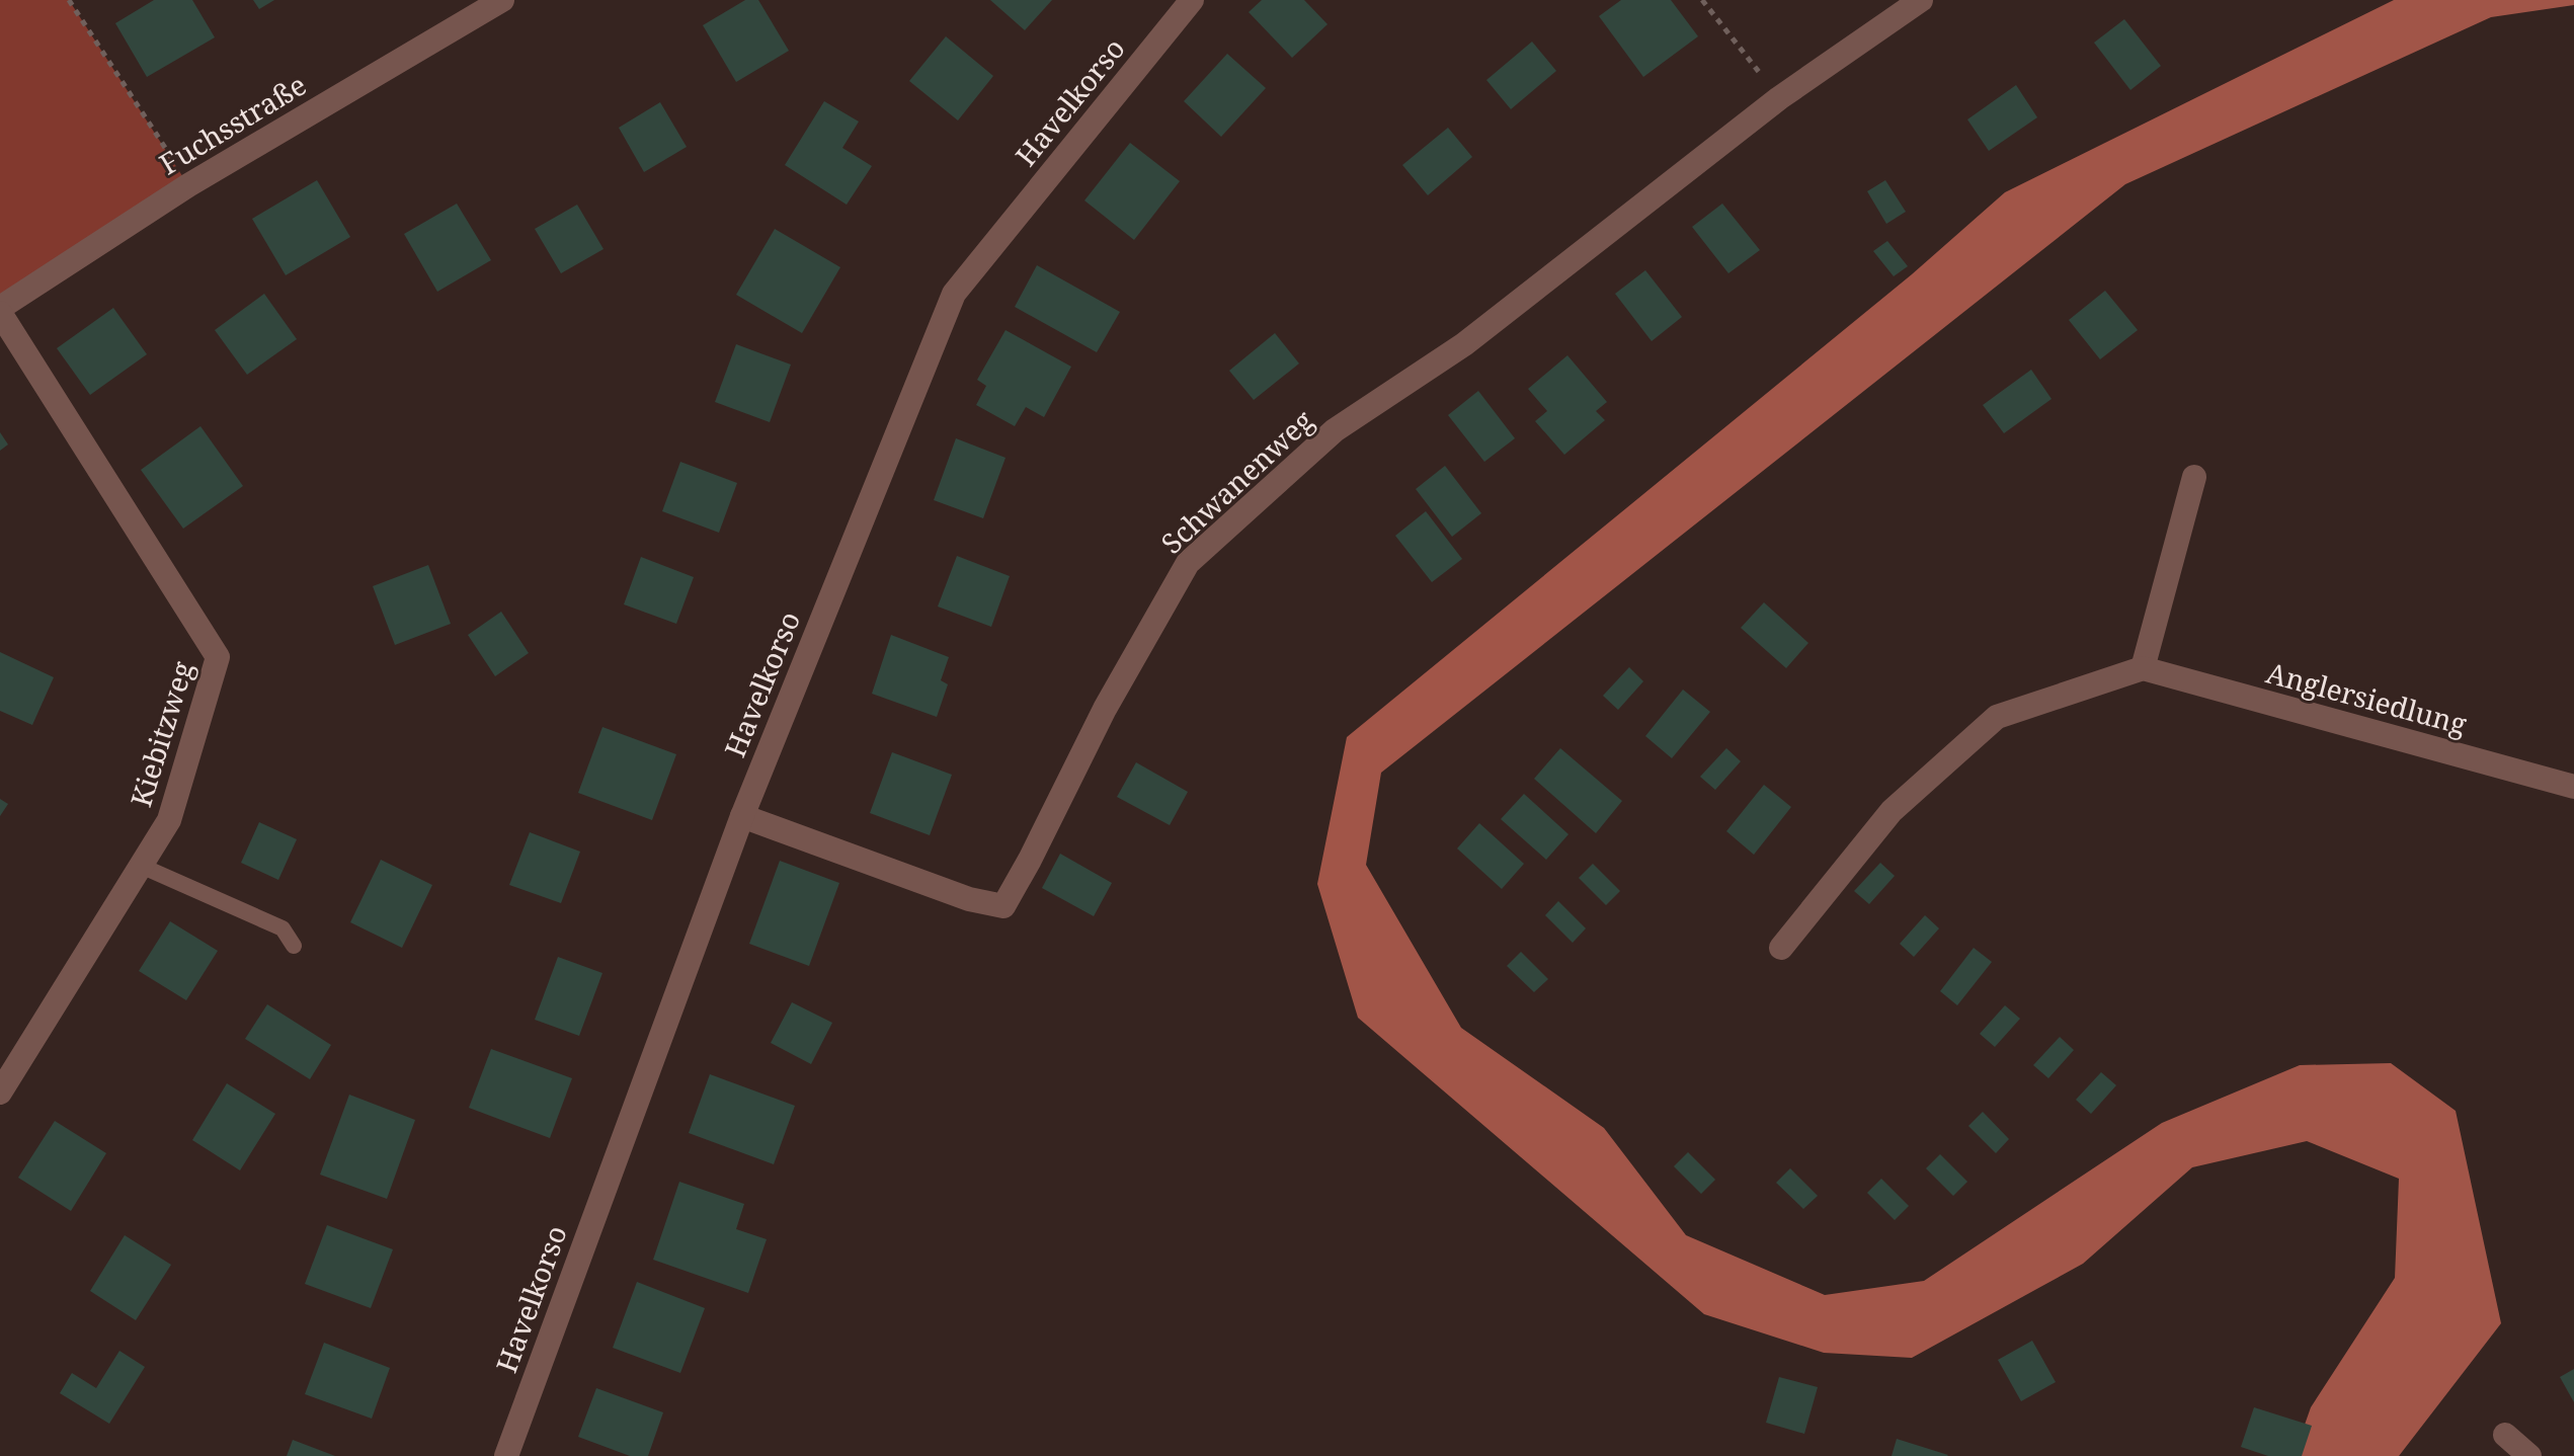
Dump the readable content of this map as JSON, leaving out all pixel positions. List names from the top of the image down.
{
  "streets": {
    "street": [
      "Havelkorso",
      "Fuchsstraße",
      "Schwanenweg",
      "Anglersiedlung",
      "Kiebitzweg"
    ]
  },
  "crossings": [
    ["Havelkorso", "Schwanenweg"],
    ["Fuchsstraße", "Kiebitzweg"]
  ]
}
